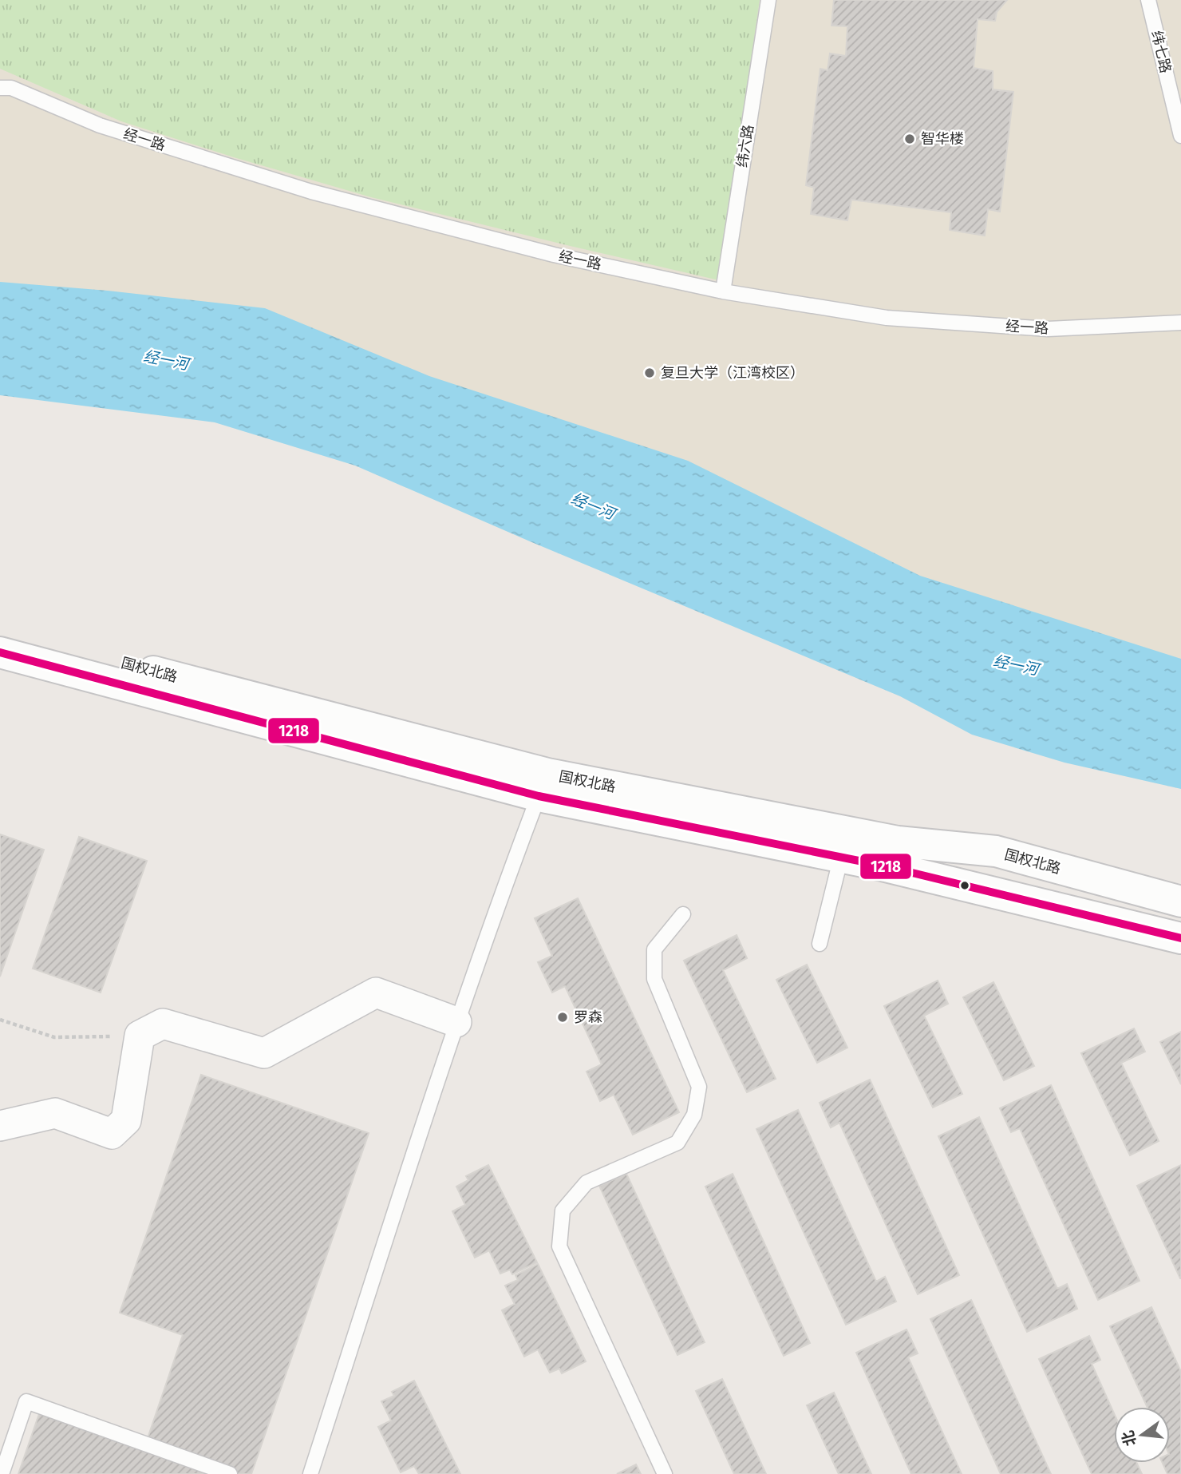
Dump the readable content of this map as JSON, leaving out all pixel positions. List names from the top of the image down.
{
  "streets": {
    "main road": ["国权北路"],
    "lane": ["纬七路", "经一路", "纬六路"]
  },
  "crossings": [
    ["经一路", "纬六路"]
  ],
  "water": ["经一河"],
  "places": ["智华楼", "复旦大学（江湾校区）", "罗森"],
  "lines": ["transit line 1218"],
  "north": "left"
}
